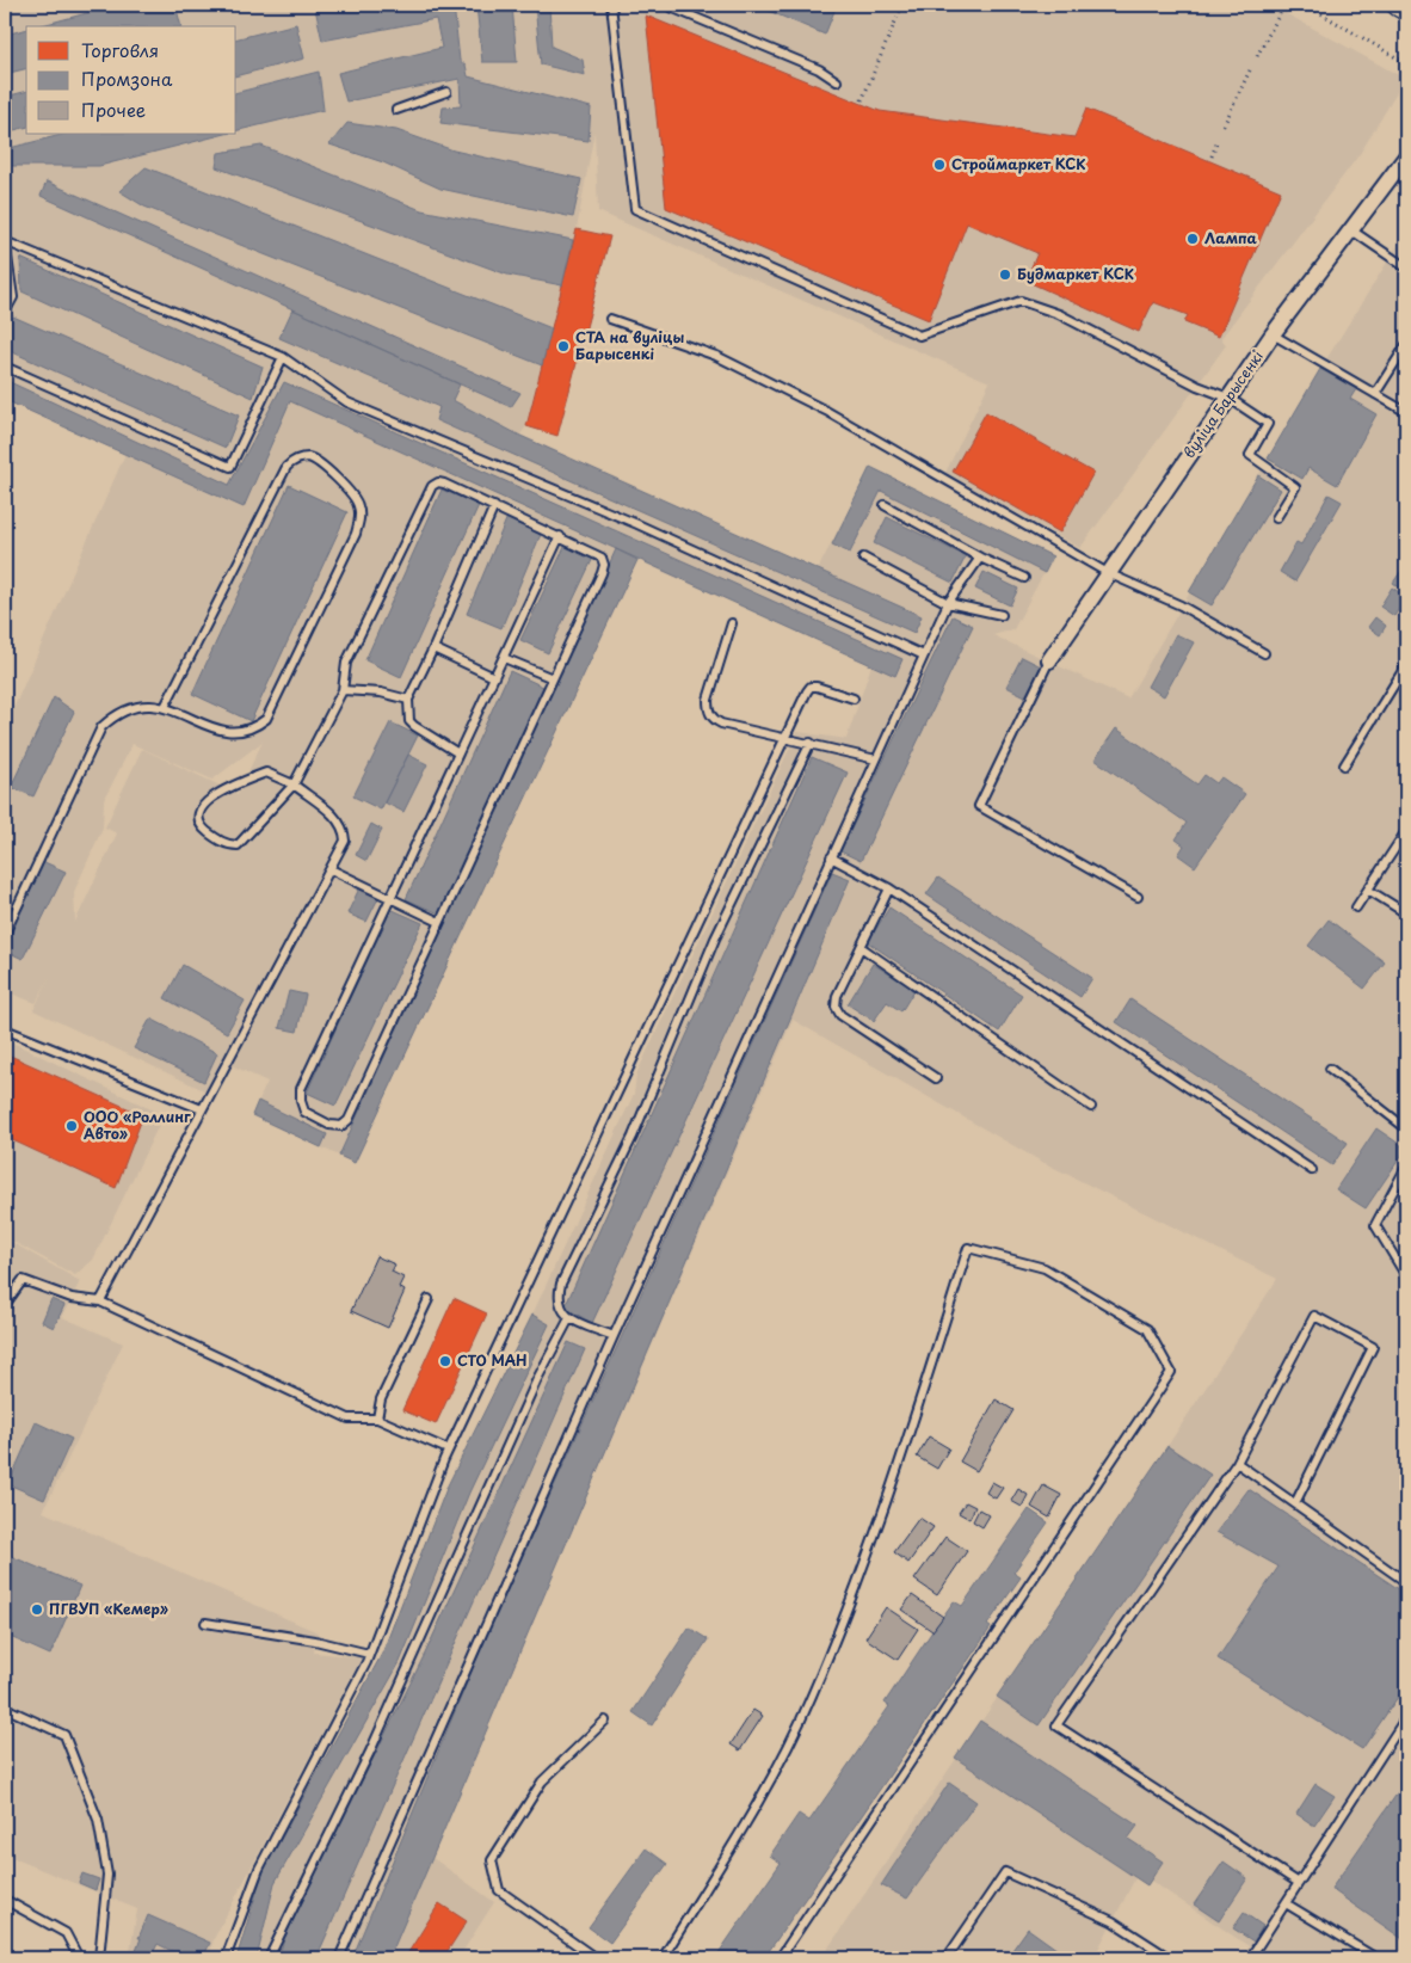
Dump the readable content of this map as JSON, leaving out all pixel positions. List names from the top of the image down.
{
  "streets": {
    "street": ["вуліца Барысенкі"]
  },
  "places": [
    "Строймаркет КСК",
    "Лампа",
    "Будмаркет КСК",
    "СТА на вуліцы Барысенкі",
    "ООО «Роллинг Авто»",
    "СТО МАН",
    "ПГВУП «Кемер»"
  ],
  "legend": ["Торговля", "Промзона", "Прочее"]
}
